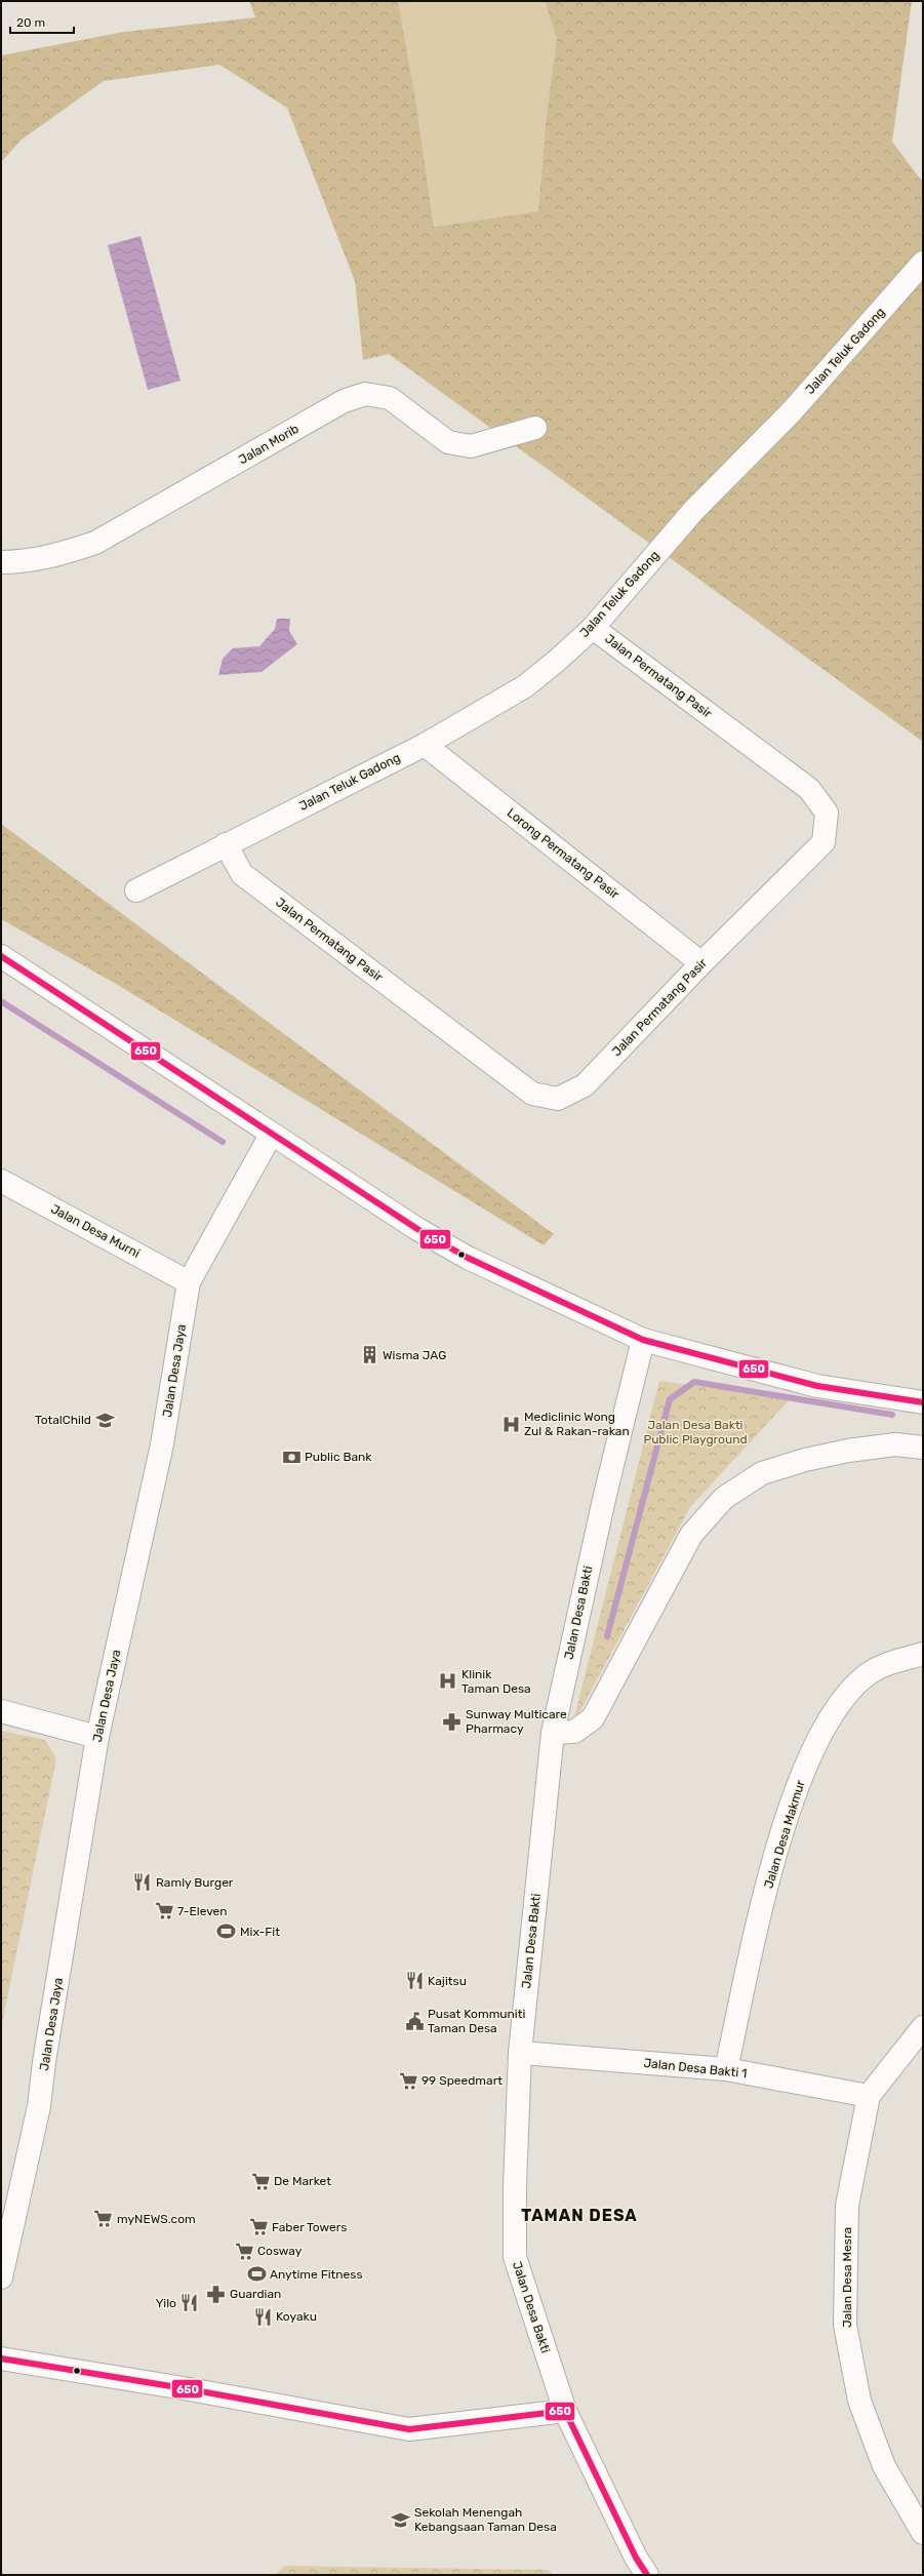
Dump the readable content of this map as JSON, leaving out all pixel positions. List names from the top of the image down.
{
  "streets": {
    "street": [
      "Jalan Teluk Gadong",
      "Jalan Morib",
      "Jalan Permatang Pasir",
      "Lorong Permatang Pasir",
      "Jalan Desa Murni",
      "Jalan Desa Jaya",
      "Jalan Desa Bakti",
      "Jalan Desa Makmur",
      "Jalan Desa Bakti 1",
      "Jalan Desa Mesra"
    ]
  },
  "crossings": [
    ["Jalan Teluk Gadong", "Jalan Permatang Pasir"],
    ["Jalan Teluk Gadong", "Lorong Permatang Pasir"],
    ["Jalan Permatang Pasir", "Lorong Permatang Pasir"],
    ["Jalan Desa Murni", "Jalan Desa Jaya"],
    ["Jalan Desa Bakti", "Jalan Desa Bakti 1"],
    ["Jalan Desa Makmur", "Jalan Desa Bakti 1"],
    ["Jalan Desa Bakti 1", "Jalan Desa Mesra"]
  ],
  "districts": ["TAMAN DESA"],
  "parks": ["Jalan Desa Bakti Public Playground"],
  "places": {
    "building": ["Wisma JAG"],
    "school or university": ["TotalChild", "Sekolah Menengah Kebangsaan Taman Desa"],
    "hospital": ["Mediclinic Wong Zul & Rakan-rakan", "Klinik Taman Desa"],
    "bank": ["Public Bank"],
    "pharmacy": ["Sunway Multicare Pharmacy", "Guardian"],
    "restaurant": [
      "Ramly Burger",
      "Kajitsu",
      "Yilo",
      "Koyaku"
    ],
    "supermarket": [
      "7-Eleven",
      "99 Speedmart",
      "De Market",
      "myNEWS.com",
      "Faber Towers",
      "Cosway"
    ],
    "sports": ["Mix-Fit", "Anytime Fitness"],
    "public building": ["Pusat Kommuniti Taman Desa"]
  },
  "lines": ["transit line 650"],
  "scale_bar": "20 m"
}
